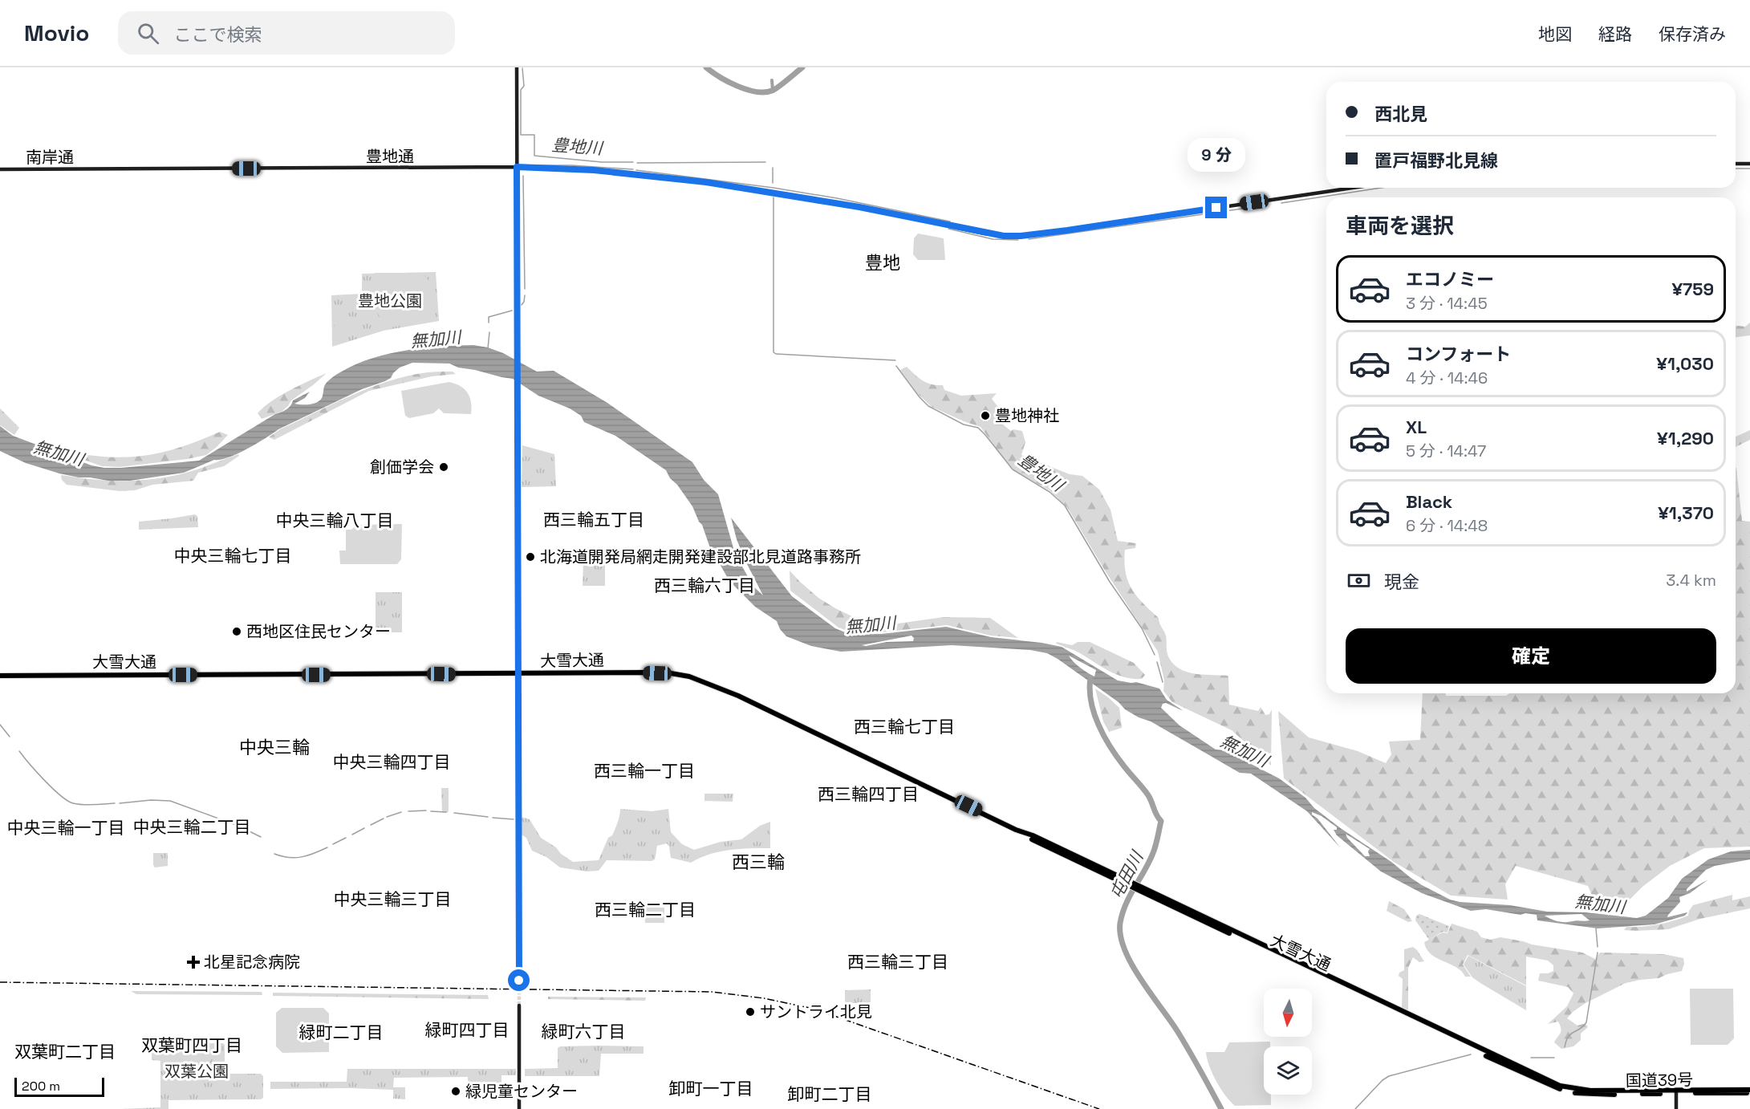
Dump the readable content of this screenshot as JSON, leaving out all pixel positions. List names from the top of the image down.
{
  "streets": {
    "highway": ["大雪大通", "国道39号"],
    "main road": ["豊地通", "南岸通"]
  },
  "crossings": [
    ["豊地通", "南岸通"],
    ["大雪大通", "国道39号"]
  ],
  "districts": [
    "豊地",
    "西三輪五丁目",
    "中央三輪八丁目",
    "中央三輪七丁目",
    "西三輪六丁目",
    "西三輪七丁目",
    "中央三輪",
    "中央三輪四丁目",
    "西三輪一丁目",
    "西三輪四丁目",
    "中央三輪二丁目",
    "中央三輪一丁目",
    "西三輪",
    "中央三輪三丁目",
    "西三輪二丁目",
    "西三輪三丁目",
    "緑町四丁目",
    "緑町六丁目",
    "緑町二丁目",
    "双葉町四丁目",
    "双葉町二丁目",
    "卸町一丁目",
    "卸町二丁目"
  ],
  "water": ["豊地川", "無加川", "屯田川"],
  "parks": ["豊地公園", "双葉公園"],
  "places": {
    "other": [
      "豊地神社",
      "創価学会",
      "北海道開発局網走開発建設部北見道路事務所",
      "西地区住民センター",
      "サントライ北見",
      "緑児童センター"
    ],
    "health": ["北星記念病院"]
  },
  "scale_bar": "200 m",
  "north": "bottom",
  "page": {
    "header": "Movio",
    "search": "ここで検索",
    "nav": ["地図", "経路", "保存済み"],
    "banner": ["西北見", "置戸福野北見線"],
    "bubble": "9 分",
    "heading": "車両を選択",
    "list": [
      {
        "name": "エコノミー",
        "note": "3 分 · 14:45",
        "value": "¥759"
      },
      {
        "name": "コンフォート",
        "note": "4 分 · 14:46",
        "value": "¥1,030"
      },
      {
        "name": "XL",
        "note": "5 分 · 14:47",
        "value": "¥1,290"
      },
      {
        "name": "Black",
        "note": "6 分 · 14:48",
        "value": "¥1,370"
      }
    ],
    "pay": ["現金", "3.4 km"],
    "buttons": "確定",
    "scale": "200 m"
  }
}
